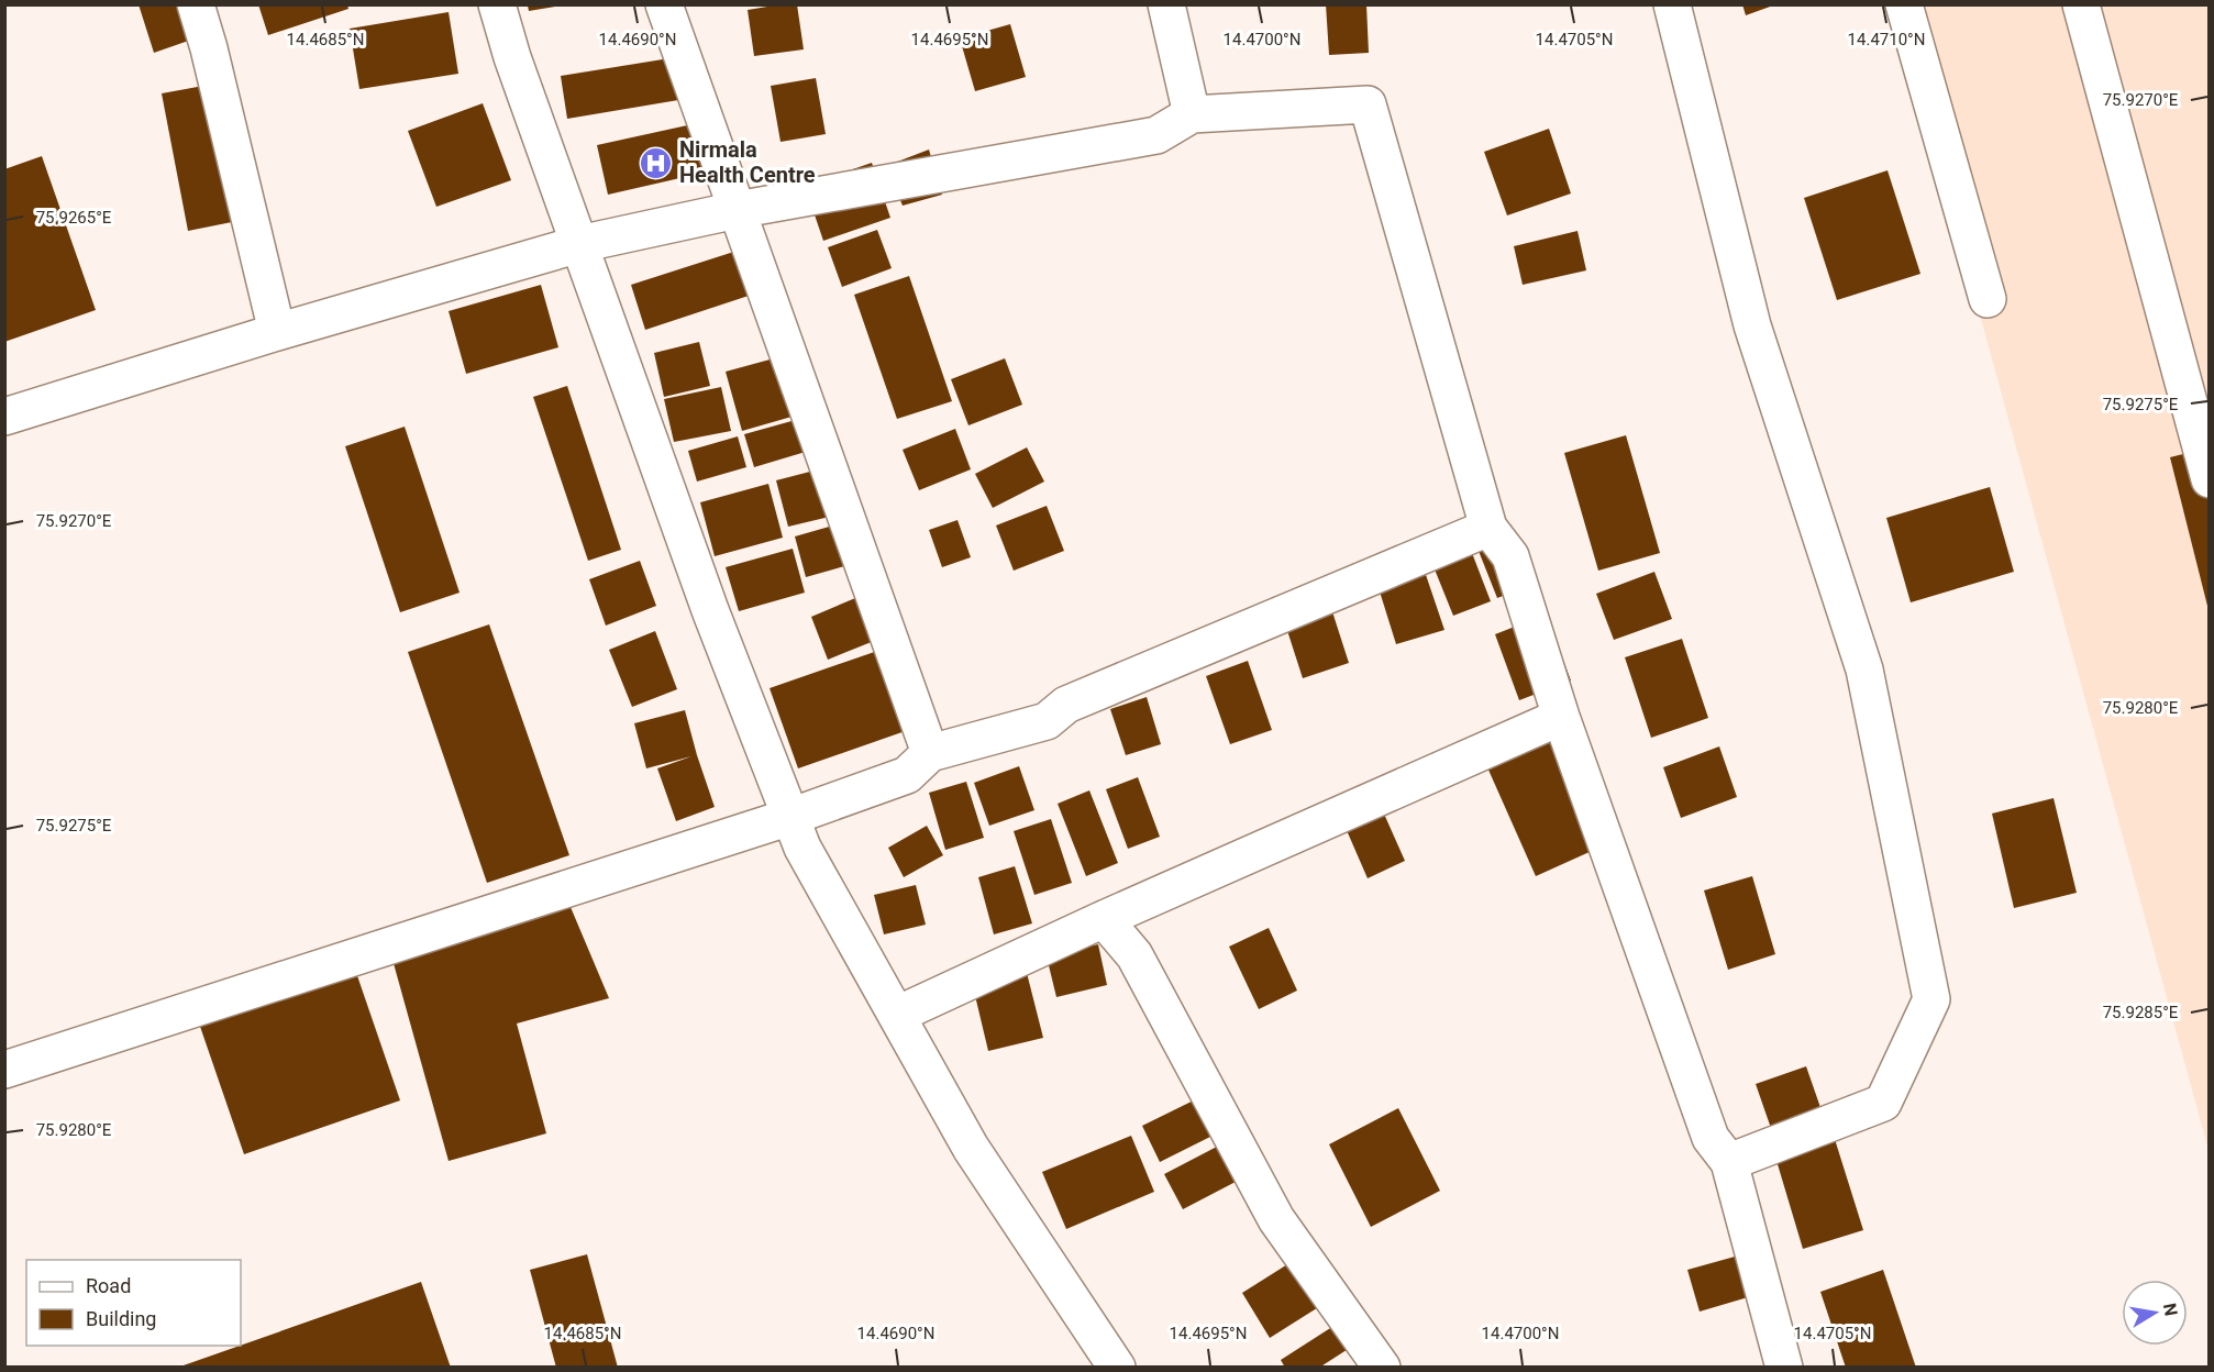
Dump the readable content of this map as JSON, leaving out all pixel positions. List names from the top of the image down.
{
  "places": {
    "hospital": ["Nirmala Health Centre"]
  },
  "legend": ["Road", "Building"],
  "north": "right",
  "coordinates": [
    "14.4685°N",
    "14.4690°N",
    "14.4695°N",
    "14.4700°N",
    "14.4705°N",
    "14.4710°N",
    "75.9270°E",
    "75.9265°E",
    "75.9275°E",
    "75.9280°E",
    "75.9285°E"
  ]
}
